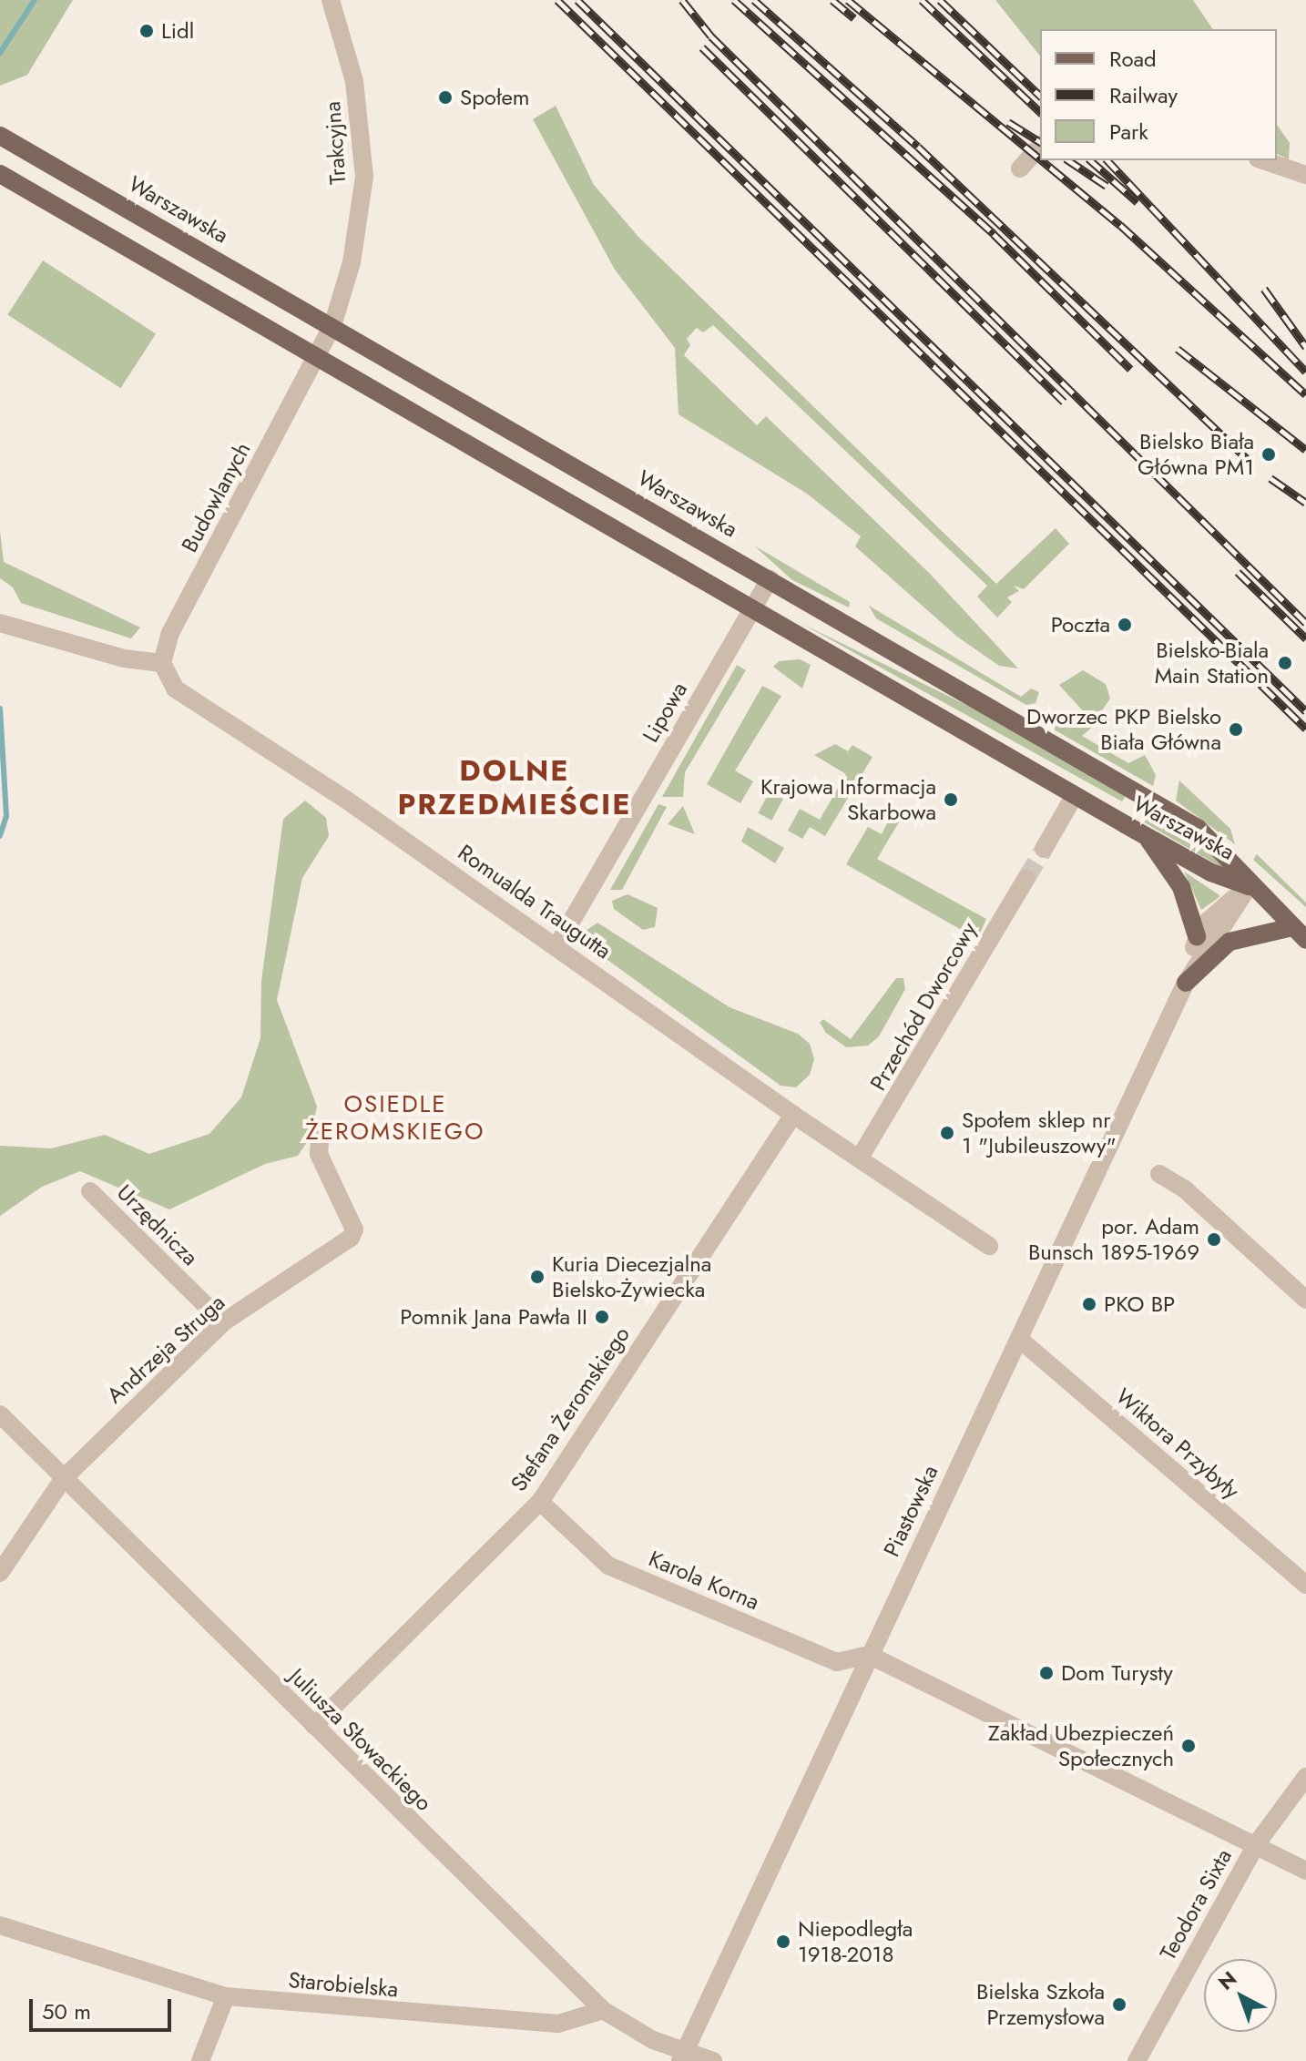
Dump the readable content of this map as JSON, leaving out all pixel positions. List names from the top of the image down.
{
  "streets": {
    "main road": ["Warszawska"],
    "street": [
      "Trakcyjna",
      "Budowlanych",
      "Lipowa",
      "Romualda Traugutta",
      "Przechód Dworcowy",
      "Urzędnicza",
      "Andrzeja Struga",
      "Stefana Żeromskiego",
      "Wiktora Przybyły",
      "Piastowska",
      "Karola Korna",
      "Juliusza Słowackiego",
      "Teodora Sixta",
      "Starobielska"
    ]
  },
  "crossings": [
    ["Trakcyjna", "Warszawska"],
    ["Warszawska", "Budowlanych"],
    ["Warszawska", "Lipowa"],
    ["Warszawska", "Piastowska"],
    ["Budowlanych", "Romualda Traugutta"],
    ["Lipowa", "Romualda Traugutta"],
    ["Romualda Traugutta", "Przechód Dworcowy"],
    ["Romualda Traugutta", "Stefana Żeromskiego"],
    ["Urzędnicza", "Andrzeja Struga"],
    ["Andrzeja Struga", "Juliusza Słowackiego"],
    ["Stefana Żeromskiego", "Karola Korna"],
    ["Stefana Żeromskiego", "Juliusza Słowackiego"],
    ["Wiktora Przybyły", "Piastowska"],
    ["Piastowska", "Karola Korna"],
    ["Piastowska", "Juliusza Słowackiego"],
    ["Juliusza Słowackiego", "Starobielska"]
  ],
  "districts": ["DOLNE PRZEDMIEŚCIE", "OSIEDLE ŻEROMSKIEGO"],
  "places": [
    "Lidl",
    "Społem",
    "Bielsko Biała Główna PM1",
    "Poczta",
    "Bielsko-Biala Main Station",
    "Dworzec PKP Bielsko Biała Główna",
    "Krajowa Informacja Skarbowa",
    "Społem sklep nr 1 \"Jubileuszowy\"",
    "por. Adam Bunsch 1895-1969",
    "Kuria Diecezjalna Bielsko-Żywiecka",
    "PKO BP",
    "Pomnik Jana Pawła II",
    "Dom Turysty",
    "Zakład Ubezpieczeń Społecznych",
    "Niepodległa 1918-2018",
    "Bielska Szkoła Przemysłowa"
  ],
  "legend": ["Road", "Railway", "Park"],
  "scale_bar": "50 m",
  "north": "top left"
}
